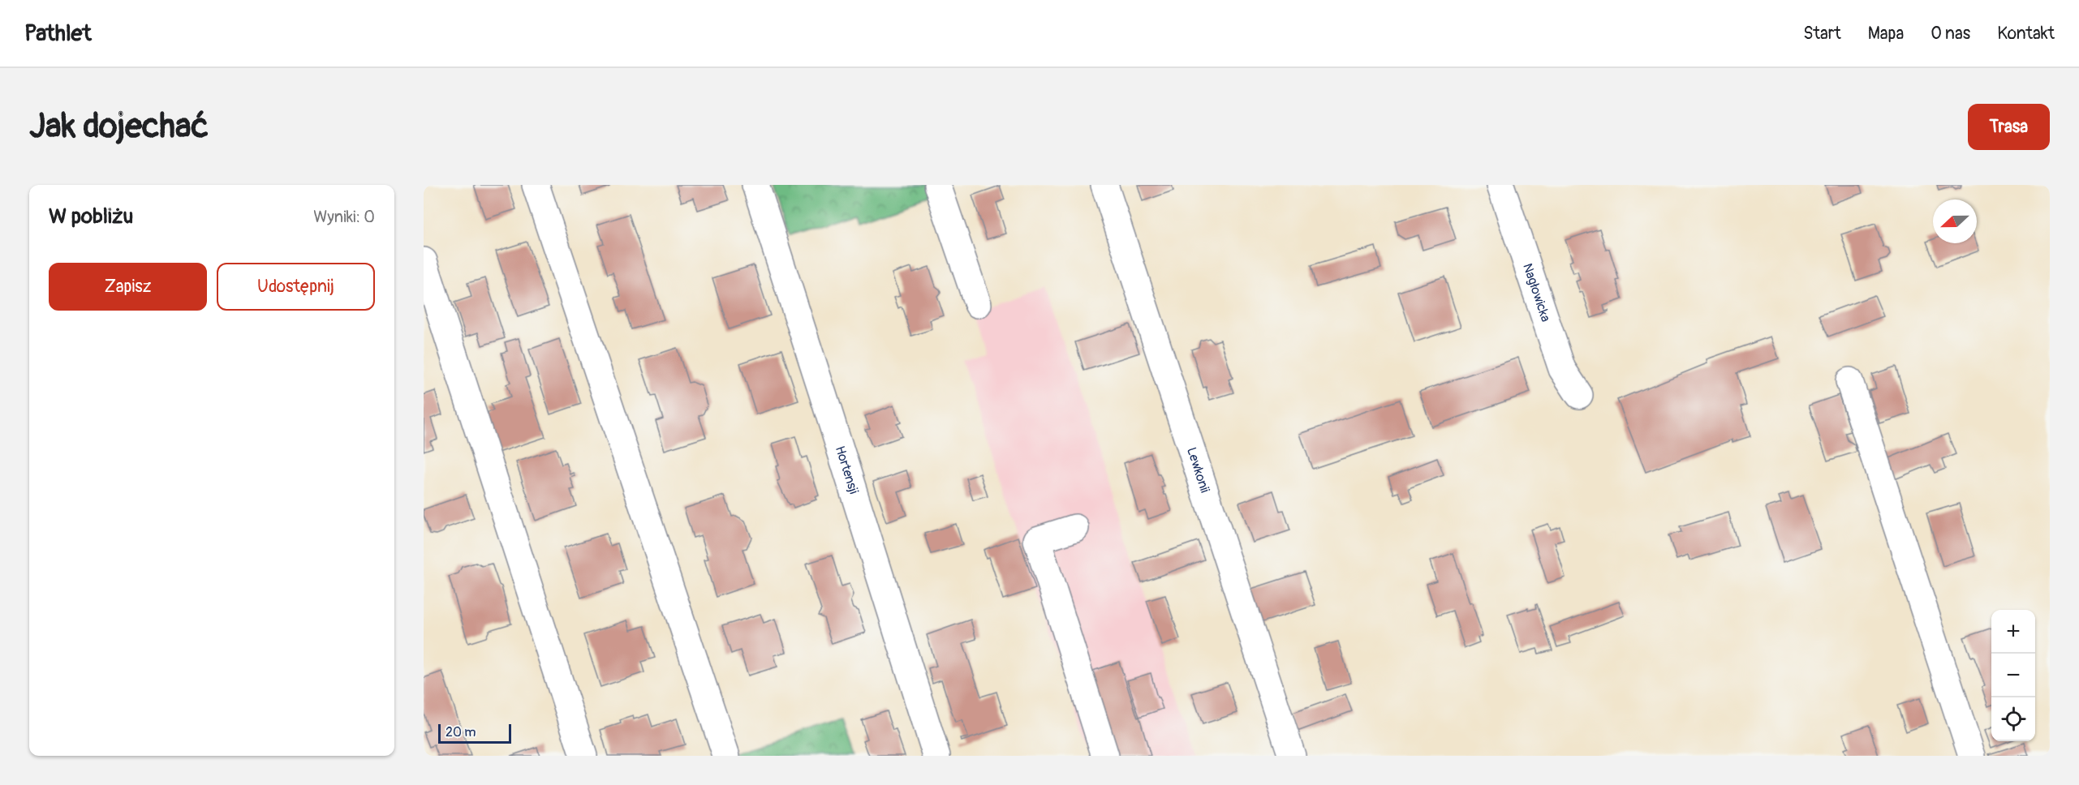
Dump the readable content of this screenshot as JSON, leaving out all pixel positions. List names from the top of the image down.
{
  "streets": {
    "street": ["Nagłowicka", "Hortensji", "Lewkonii"]
  },
  "scale_bar": "20 m",
  "north": "left",
  "page": {
    "header": "Pathlet",
    "nav": [
      "Start",
      "Mapa",
      "O nas",
      "Kontakt"
    ],
    "buttons": [
      "Trasa",
      ["Zapisz", "Udostępnij"]
    ],
    "title": "Jak dojechać",
    "heading": ["W pobliżu", "Wyniki: 0"],
    "map_buttons": ["+", "−"],
    "scale": "20 m"
  }
}
